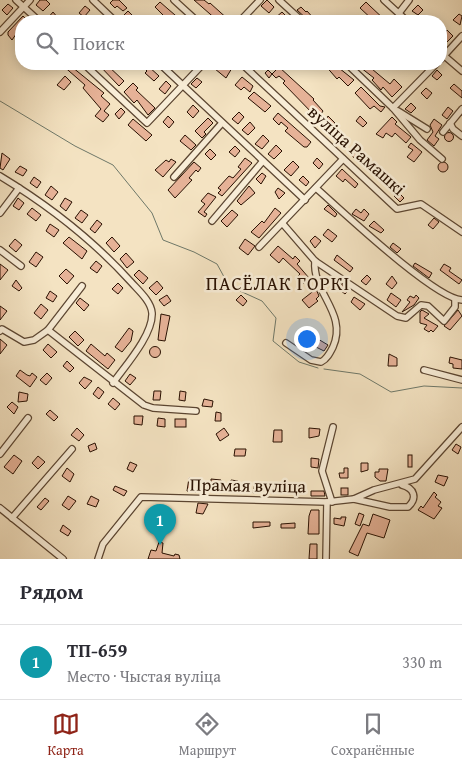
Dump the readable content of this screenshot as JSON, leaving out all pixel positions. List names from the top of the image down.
{
  "streets": {
    "street": ["вуліца Рамашкі", "Прамая вуліца"]
  },
  "districts": ["ПАСЁЛАК ГОРКІ"],
  "page": {
    "search": "Поиск",
    "pins": "1",
    "heading": "Рядом",
    "list": [
      {
        "mark": "1",
        "name": "ТП-659",
        "note": "Место · Чыстая вуліца",
        "value": "330 m"
      }
    ],
    "nav": ["Карта", "Маршрут", "Сохранённые"]
  }
}
